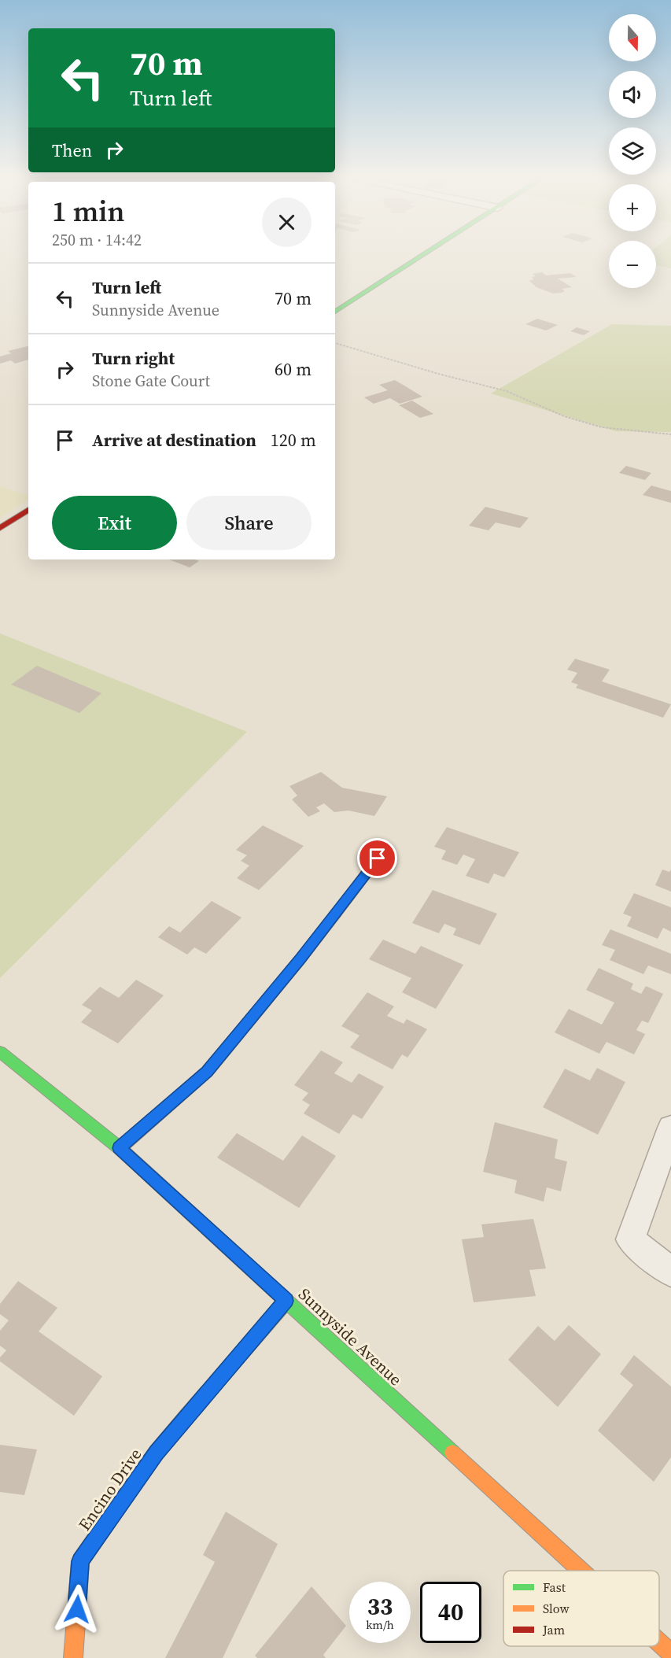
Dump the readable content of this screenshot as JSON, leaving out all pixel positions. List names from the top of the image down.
{
  "streets": {
    "street": ["Sunnyside Avenue", "Encino Drive"]
  },
  "crossings": [
    ["Sunnyside Avenue", "Encino Drive"]
  ],
  "legend": ["Fast", "Slow", "Jam"],
  "north": "bottom",
  "page": {
    "map_buttons": ["+", "−"],
    "turn": ["70 m", "Turn left"],
    "then": "Then",
    "heading": ["1 min", "250 m · 14:42"],
    "list": [
      {
        "name": "Turn left",
        "note": "Sunnyside Avenue",
        "value": "70 m"
      },
      {
        "name": "Turn right",
        "note": "Stone Gate Court",
        "value": "60 m"
      },
      {
        "name": "Arrive at destination",
        "value": "120 m"
      }
    ],
    "buttons": ["Exit", "Share"],
    "speed": "33 km/h",
    "limit": "40"
  }
}
